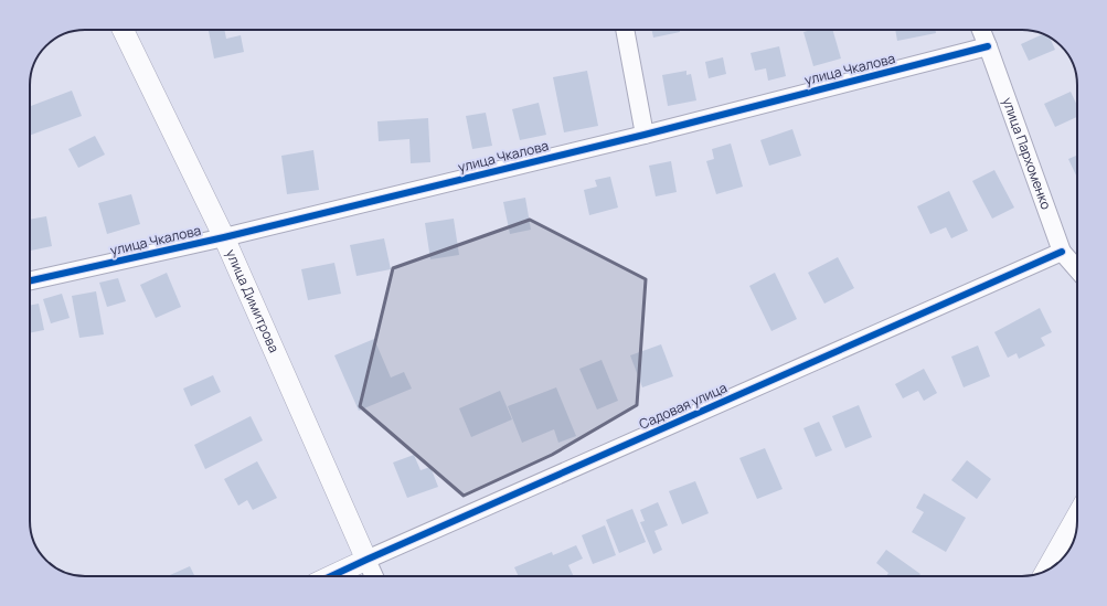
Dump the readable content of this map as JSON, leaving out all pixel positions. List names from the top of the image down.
{
  "streets": {
    "street": [
      "улица Чкалова",
      "улица Пархоменко",
      "улица Димитрова",
      "Садовая улица"
    ]
  },
  "crossings": [
    ["улица Чкалова", "улица Пархоменко"],
    ["улица Чкалова", "улица Димитрова"],
    ["улица Пархоменко", "Садовая улица"],
    ["улица Димитрова", "Садовая улица"]
  ]
}
